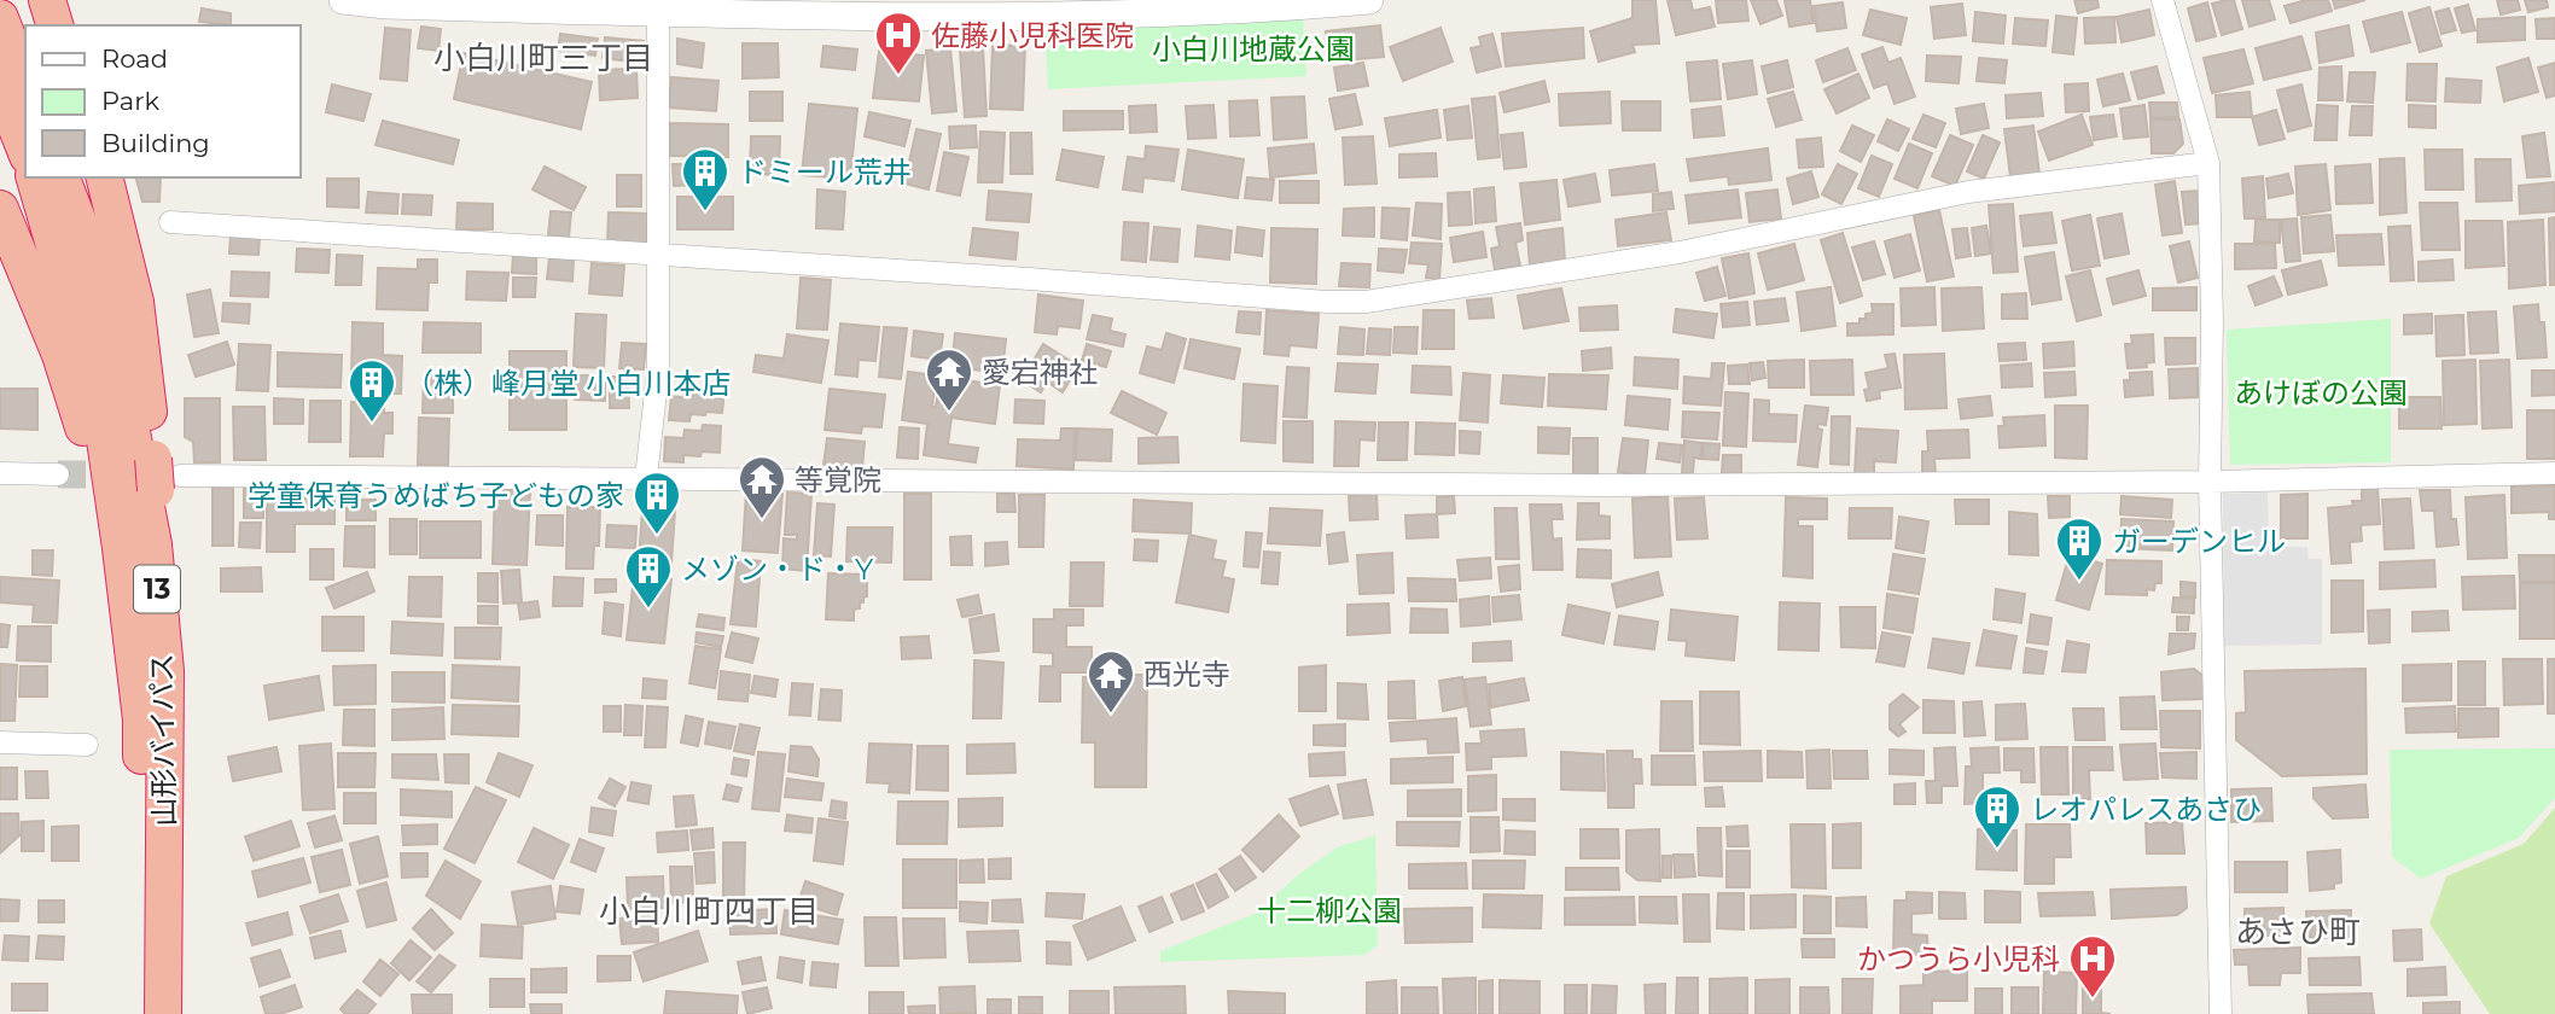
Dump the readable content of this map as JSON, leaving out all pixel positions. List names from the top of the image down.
{
  "streets": {
    "highway": ["13", "山形バイパス"]
  },
  "districts": ["小白川町三丁目", "小白川町四丁目", "あさひ町"],
  "parks": ["小白川地蔵公園", "あけぼの公園", "十二柳公園"],
  "places": {
    "hospital": ["佐藤小児科医院", "かつうら小児科"],
    "building": [
      "ドミール荒井",
      "（株）峰月堂 小白川本店",
      "学童保育うめばち子どもの家",
      "ガーデンヒル",
      "メゾン・ド・Y",
      "レオパレスあさひ"
    ],
    "temple": ["愛宕神社", "等覚院", "西光寺"]
  },
  "legend": ["Road", "Park", "Building"]
}
